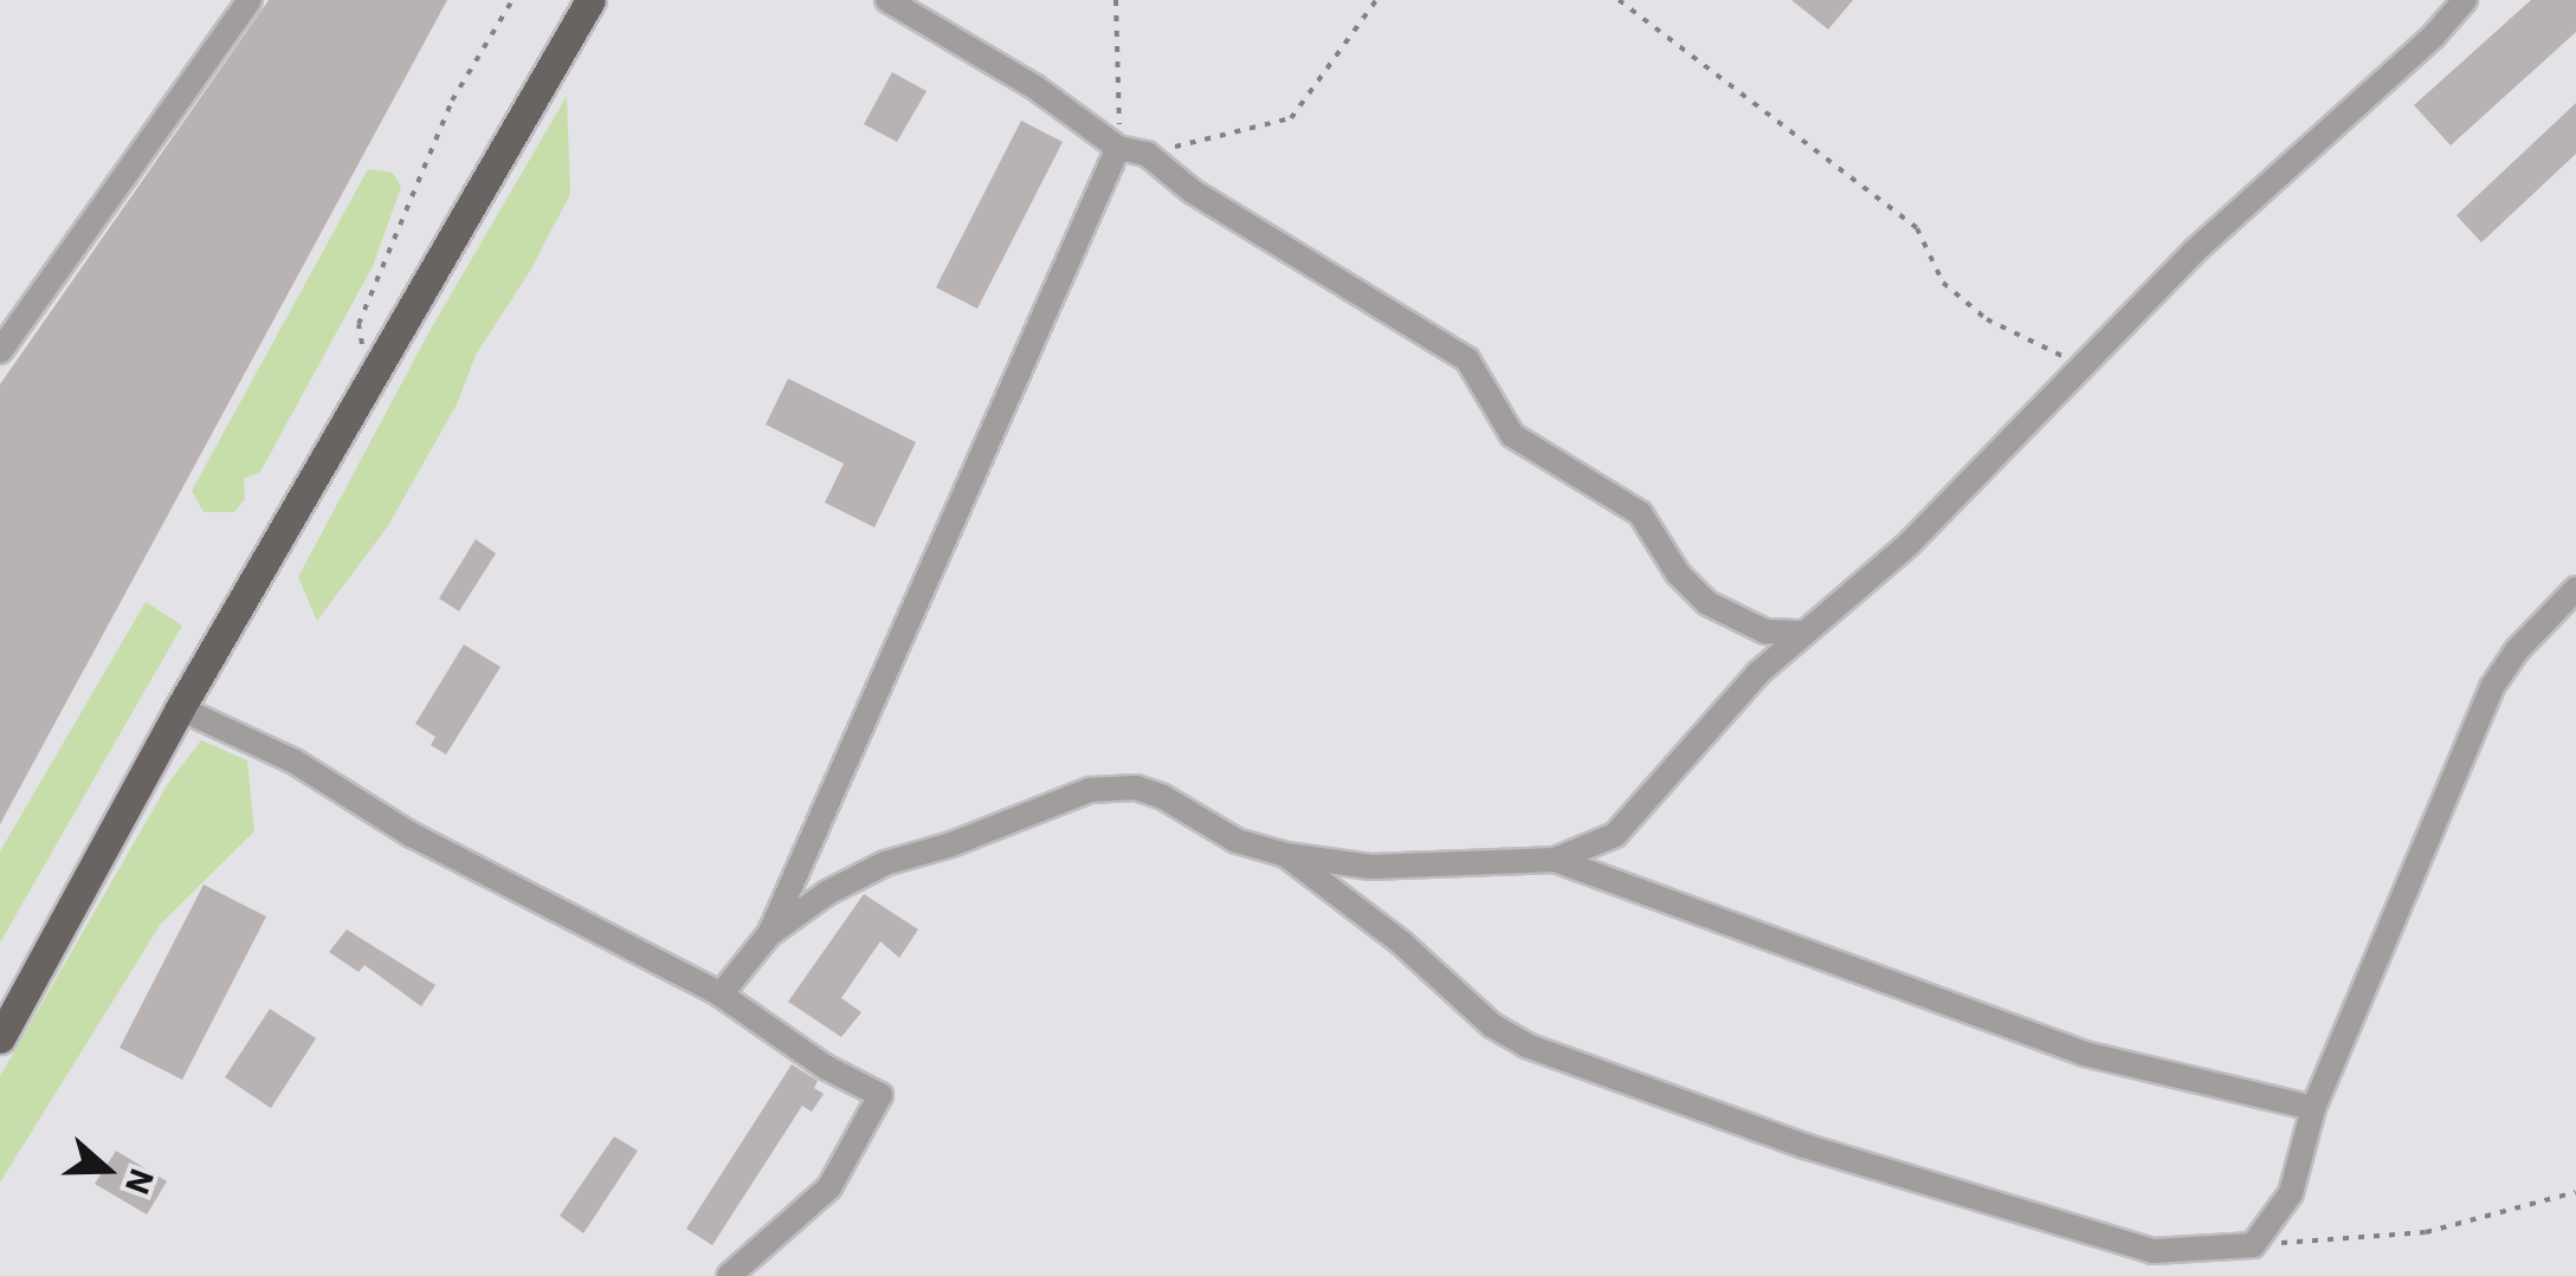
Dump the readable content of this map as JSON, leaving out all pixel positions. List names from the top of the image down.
{
  "north": "right"
}
